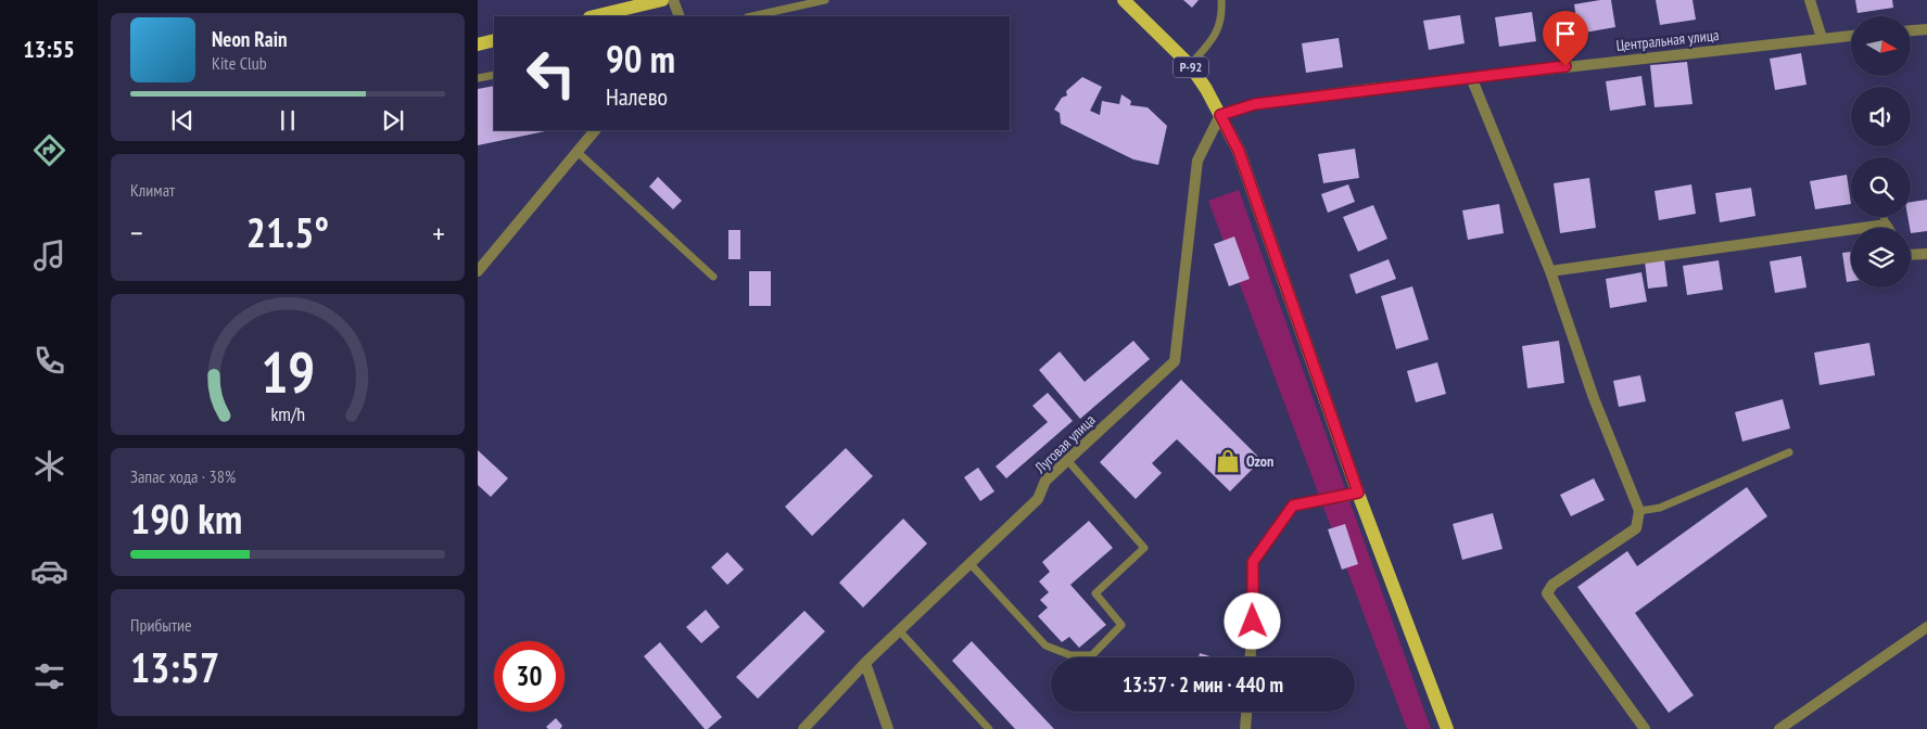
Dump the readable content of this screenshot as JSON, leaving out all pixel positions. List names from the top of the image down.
{
  "streets": {
    "main road": ["Р-92"],
    "street": ["Центральная улица", "Луговая улица"]
  },
  "crossings": [
    ["Центральная улица", "Р-92"],
    ["Центральная улица", "Луговая улица"],
    ["Р-92", "Луговая улица"]
  ],
  "places": {
    "shop": ["Ozon"]
  },
  "north": "right",
  "page": {
    "tabs": "13:55",
    "turn": ["90 m", "Налево"],
    "song": ["Neon Rain", "Kite Club"],
    "tile": [
      "Климат",
      ["Запас хода · 38%", "190 km"],
      ["Прибытие", "13:57"]
    ],
    "heat": ["−", "21.5°", "+"],
    "limit": "30",
    "trip": "13:57 · 2 мин · 440 m",
    "gauge": ["19", "km/h"]
  }
}
